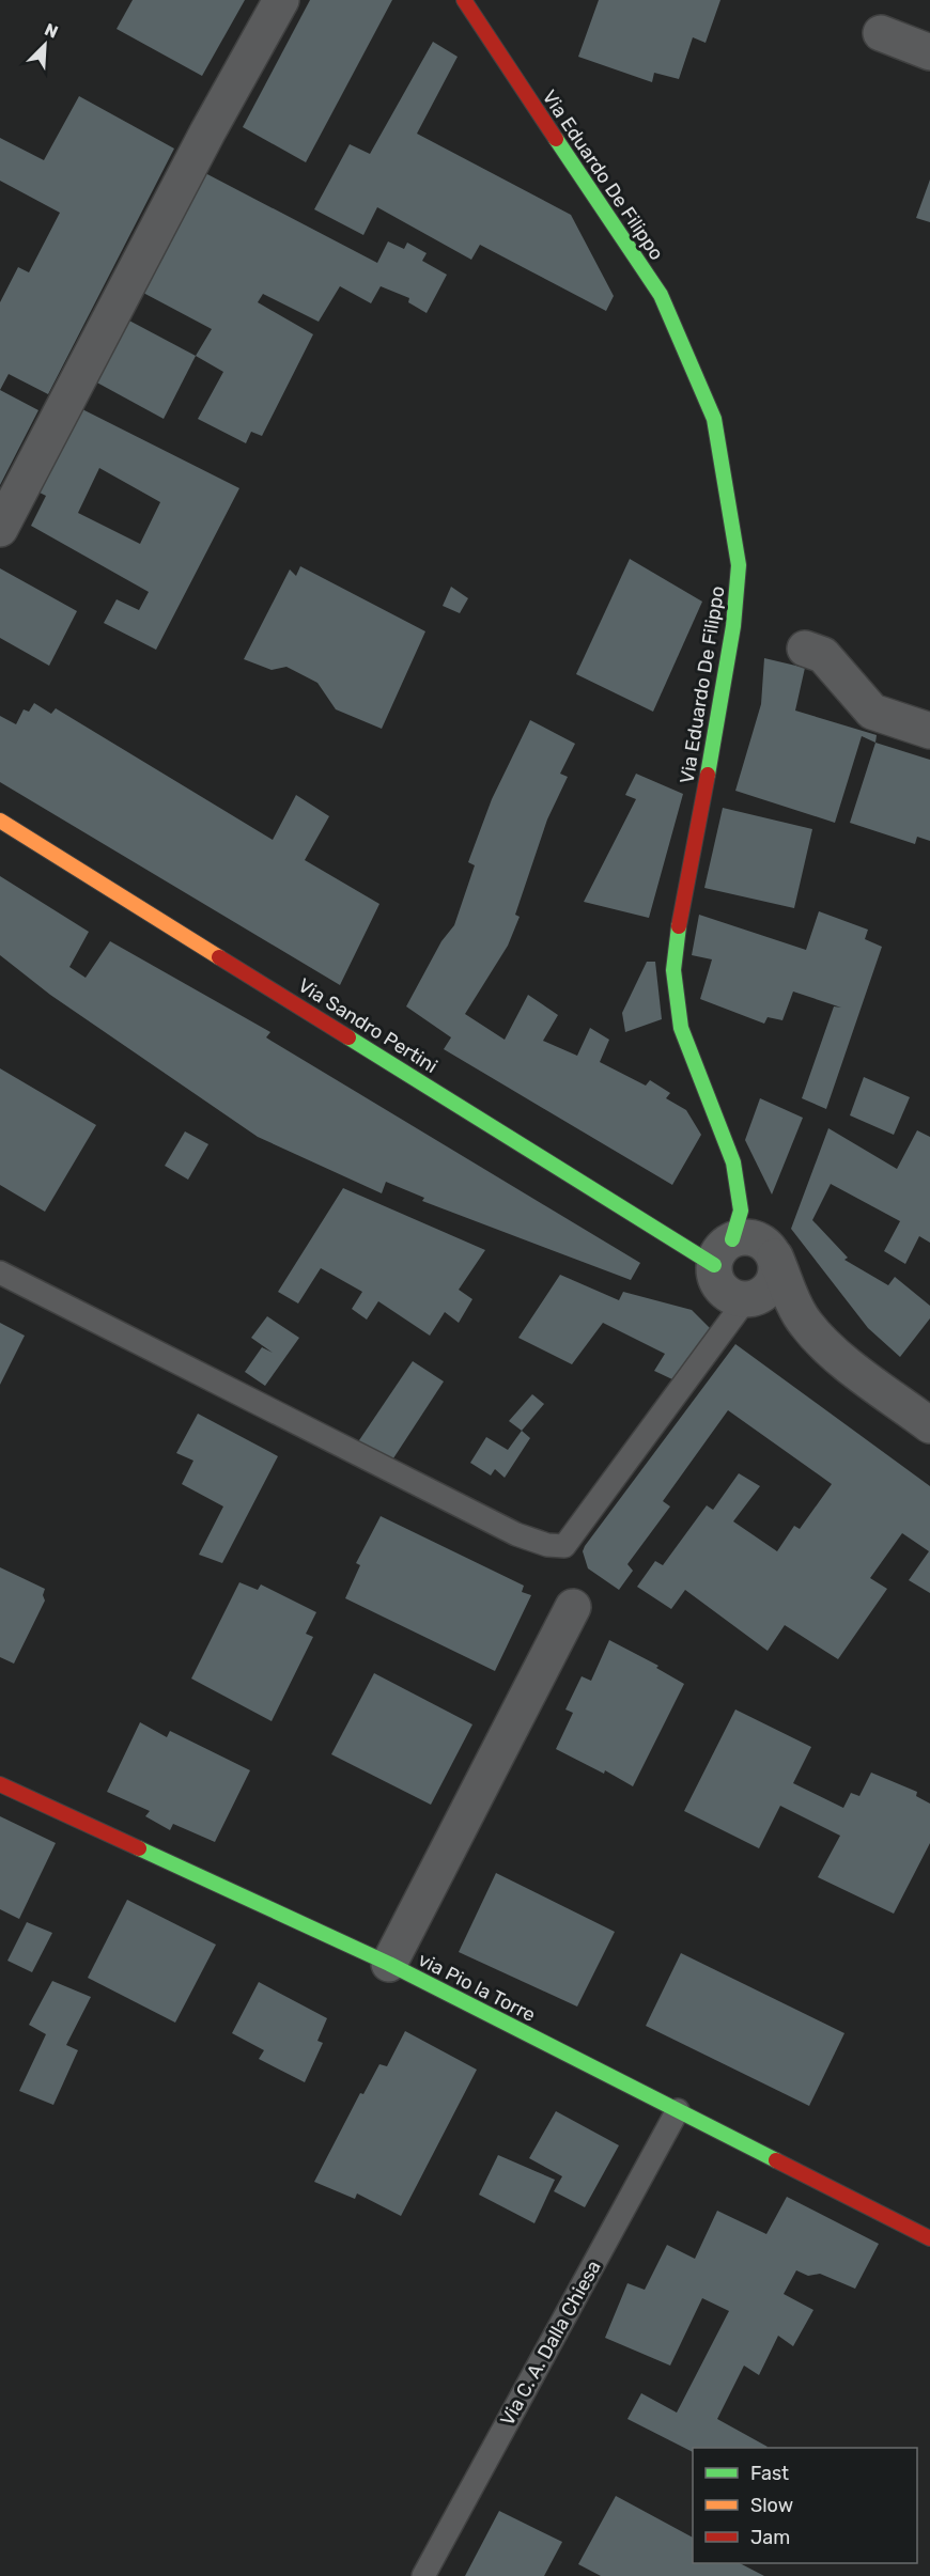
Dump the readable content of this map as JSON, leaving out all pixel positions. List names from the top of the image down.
{
  "streets": {
    "street": ["Via Eduardo De Filippo", "Via Sandro Pertini", "via Pio la Torre"],
    "lane": ["Via C. A. Dalla Chiesa"]
  },
  "crossings": [
    ["Via Eduardo De Filippo", "Via Sandro Pertini"],
    ["via Pio la Torre", "Via C. A. Dalla Chiesa"]
  ],
  "legend": ["Fast", "Slow", "Jam"],
  "north": "top right"
}
